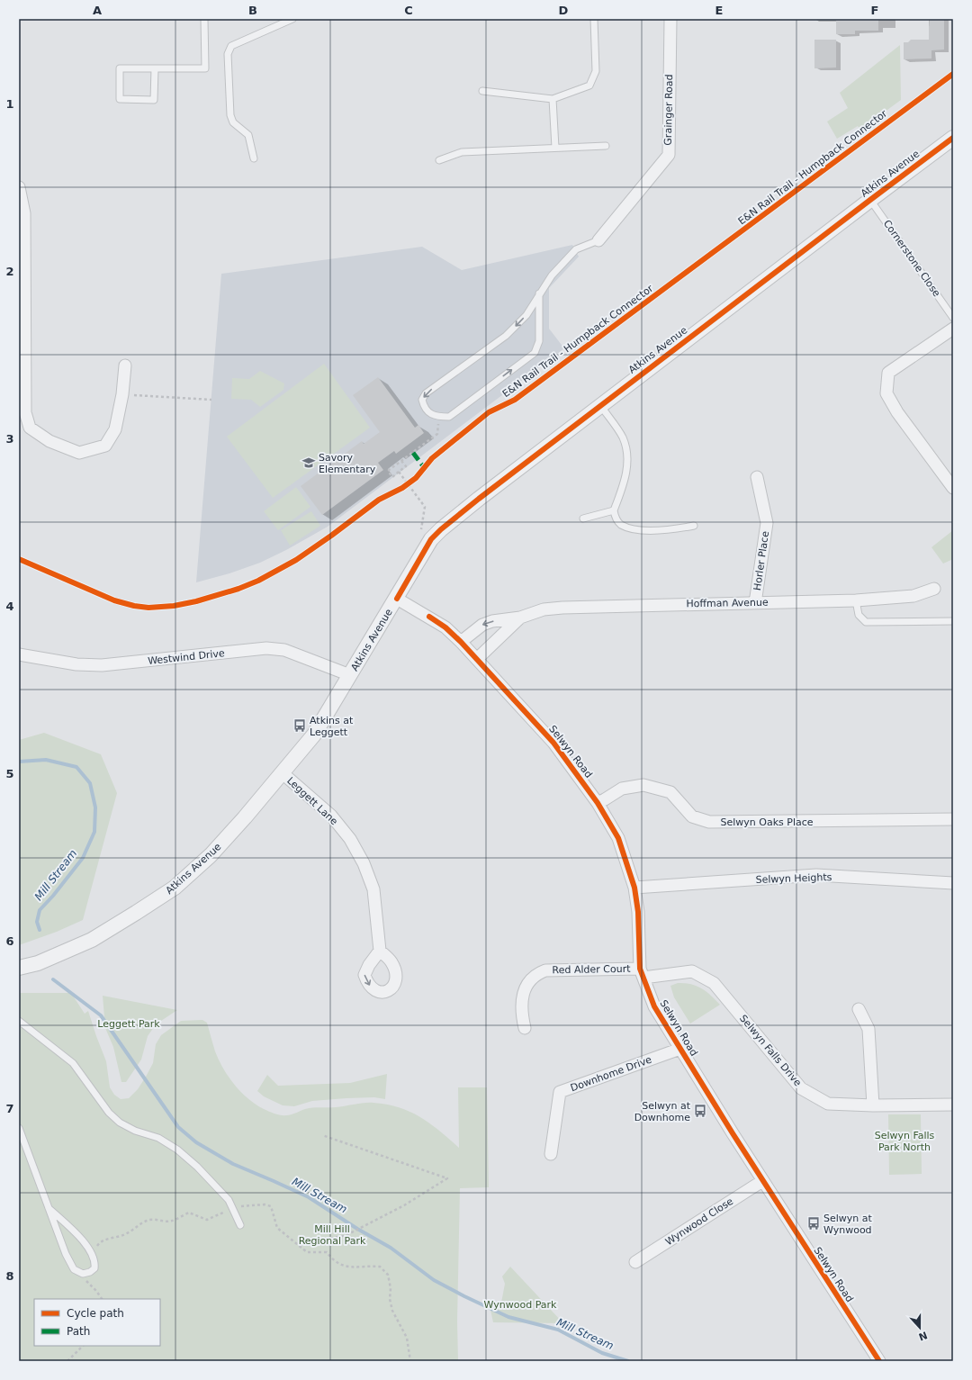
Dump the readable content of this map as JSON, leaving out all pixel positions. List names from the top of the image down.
{
  "streets": {
    "street": [
      "Grainger Road",
      "Atkins Avenue",
      "Horler Place",
      "Hoffman Avenue",
      "Westwind Drive",
      "Selwyn Road",
      "Leggett Lane",
      "Selwyn Oaks Place",
      "Selwyn Heights",
      "Red Alder Court",
      "Selwyn Falls Drive",
      "Downhome Drive",
      "Wynwood Close"
    ],
    "lane": ["Cornerstone Close"],
    "cycle path": ["E&N Rail Trail - Humpback Connector"]
  },
  "crossings": [
    ["Atkins Avenue", "Cornerstone Close"],
    ["Atkins Avenue", "Westwind Drive"],
    ["Atkins Avenue", "Selwyn Road"],
    ["Atkins Avenue", "Leggett Lane"],
    ["Horler Place", "Hoffman Avenue"],
    ["Hoffman Avenue", "Selwyn Road"],
    ["Selwyn Road", "Selwyn Oaks Place"],
    ["Selwyn Road", "Selwyn Heights"],
    ["Selwyn Road", "Red Alder Court"],
    ["Selwyn Road", "Selwyn Falls Drive"],
    ["Selwyn Road", "Downhome Drive"],
    ["Selwyn Road", "Wynwood Close"],
    ["Red Alder Court", "Selwyn Falls Drive"]
  ],
  "water": ["Mill Stream"],
  "parks": [
    "Leggett Park",
    "Selwyn Falls Park North",
    "Mill Hill Regional Park",
    "Wynwood Park"
  ],
  "places": {
    "school or university": ["Savory Elementary"],
    "bus stop": ["Atkins at Leggett", "Selwyn at Downhome", "Selwyn at Wynwood"]
  },
  "legend": ["Cycle path", "Path"],
  "north": "bottom",
  "grid": {
    "columns": [
      "A",
      "B",
      "C",
      "D",
      "E",
      "F"
    ],
    "rows": [
      "1",
      "2",
      "3",
      "4",
      "5",
      "6",
      "7",
      "8"
    ]
  }
}
